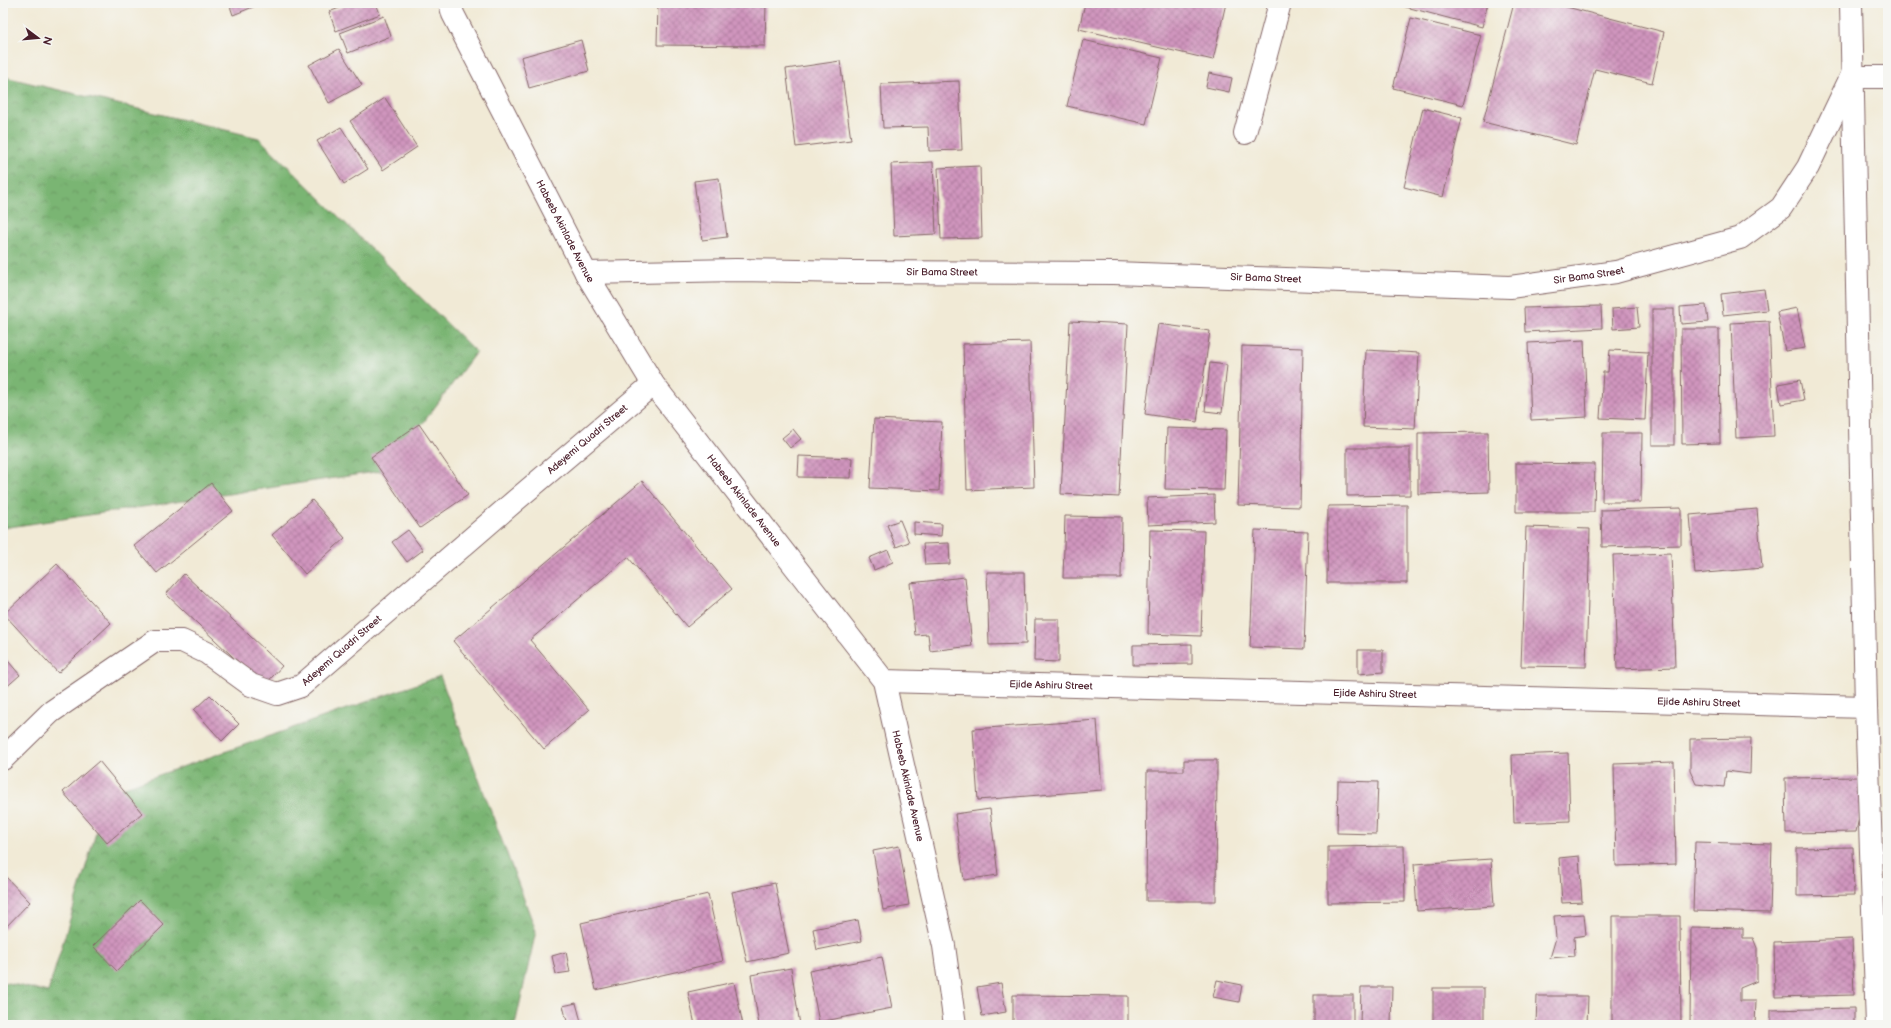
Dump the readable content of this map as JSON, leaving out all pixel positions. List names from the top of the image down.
{
  "streets": {
    "street": [
      "Habeeb Akinlade Avenue",
      "Sir Bama Street",
      "Adeyemi Quadri Street",
      "Ejide Ashiru Street"
    ]
  },
  "crossings": [
    ["Habeeb Akinlade Avenue", "Sir Bama Street"],
    ["Habeeb Akinlade Avenue", "Adeyemi Quadri Street"],
    ["Habeeb Akinlade Avenue", "Ejide Ashiru Street"]
  ],
  "north": "right"
}
